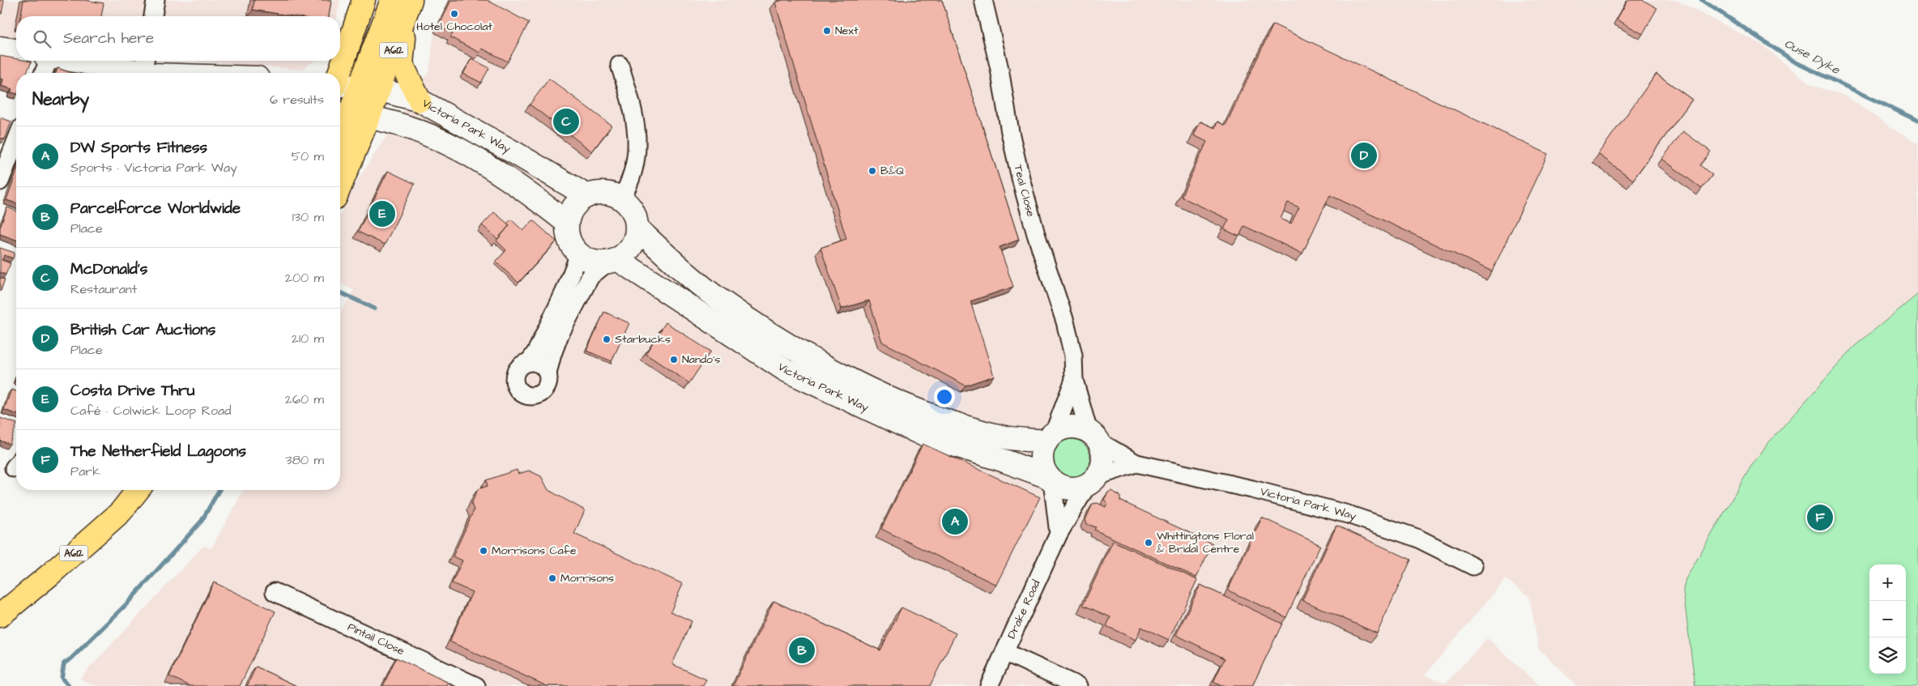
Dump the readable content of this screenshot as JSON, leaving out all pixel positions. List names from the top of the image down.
{
  "streets": {
    "main road": ["A612"],
    "street": [
      "Victoria Park Way",
      "Teal Close",
      "Drake Road",
      "Pintail Close"
    ]
  },
  "crossings": [
    ["A612", "Victoria Park Way"],
    ["Victoria Park Way", "Teal Close"],
    ["Victoria Park Way", "Drake Road"],
    ["Teal Close", "Drake Road"]
  ],
  "water": ["Ouse Dyke"],
  "places": [
    "Hotel Chocolat",
    "Next",
    "B&Q",
    "Starbucks",
    "Nando's",
    "Whittingtons Floral & Bridal Centre",
    "Morrisons Cafe",
    "Morrisons"
  ],
  "page": {
    "search": "Search here",
    "heading": ["Nearby", "6 results"],
    "pins": [
      "C",
      "D",
      "E",
      "F",
      "A",
      "B"
    ],
    "list": [
      {
        "mark": "A",
        "name": "DW Sports Fitness",
        "note": "Sports · Victoria Park Way",
        "value": "50 m"
      },
      {
        "mark": "B",
        "name": "Parcelforce Worldwide",
        "note": "Place",
        "value": "130 m"
      },
      {
        "mark": "C",
        "name": "McDonald's",
        "note": "Restaurant",
        "value": "200 m"
      },
      {
        "mark": "D",
        "name": "British Car Auctions",
        "note": "Place",
        "value": "210 m"
      },
      {
        "mark": "E",
        "name": "Costa Drive Thru",
        "note": "Café · Colwick Loop Road",
        "value": "260 m"
      },
      {
        "mark": "F",
        "name": "The Netherfield Lagoons",
        "note": "Park",
        "value": "380 m"
      }
    ],
    "map_buttons": ["+", "−"]
  }
}
